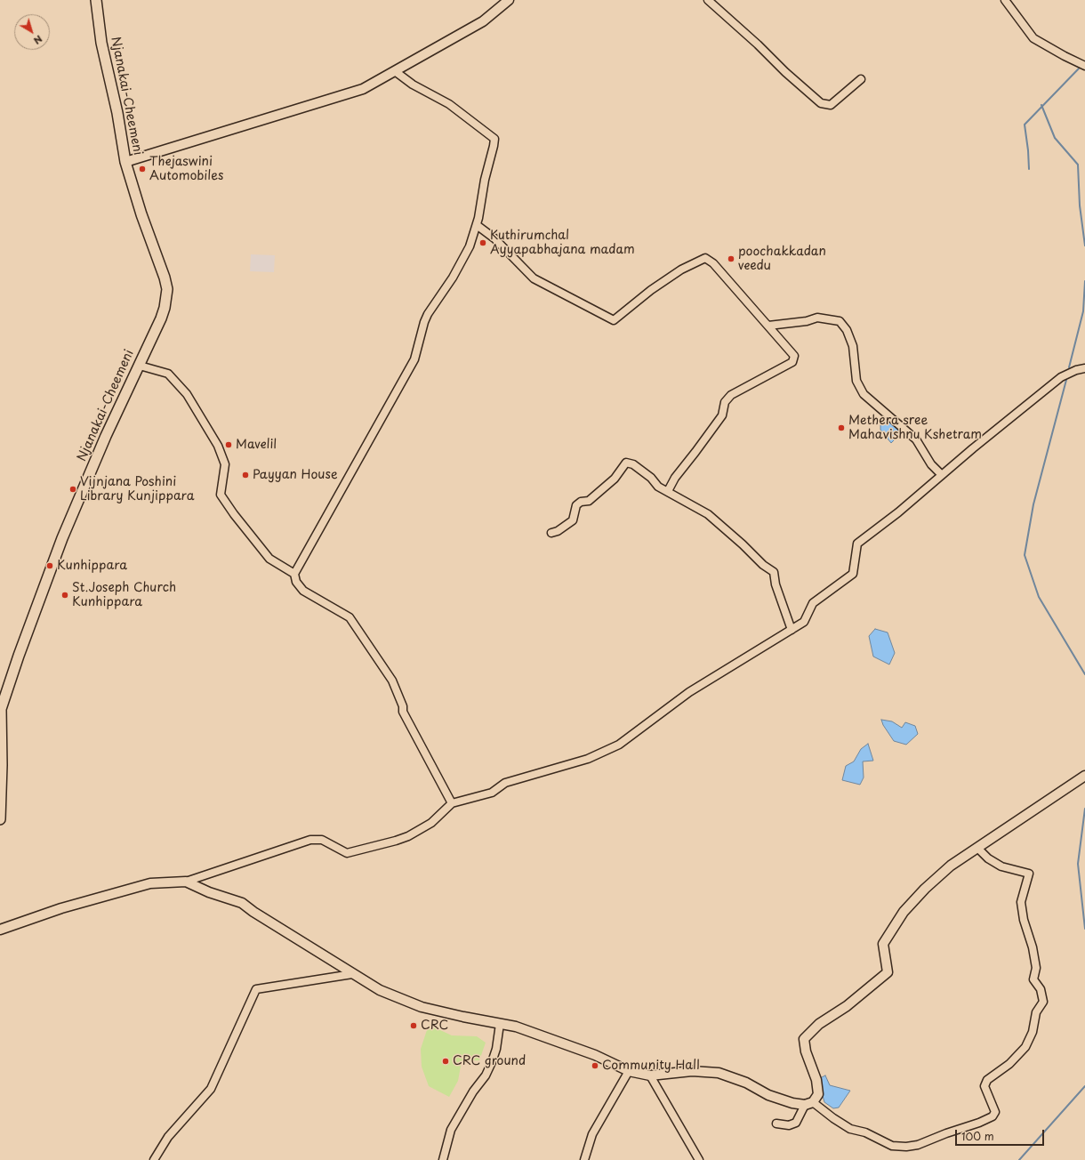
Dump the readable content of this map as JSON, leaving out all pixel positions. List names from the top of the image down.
{
  "streets": {
    "main road": ["Njanakai-Cheemeni"]
  },
  "places": [
    "Thejaswini Automobiles",
    "Kuthirumchal Ayyapabhajana madam",
    "poochakkadan veedu",
    "Methera sree Mahavishnu Kshetram",
    "Mavelil",
    "Payyan House",
    "Vijnjana Poshini Library Kunjippara",
    "Kunhippara",
    "St.Joseph Church Kunhippara",
    "CRC",
    "CRC ground",
    "Community Hall"
  ],
  "scale_bar": "100 m",
  "north": "bottom right"
}
